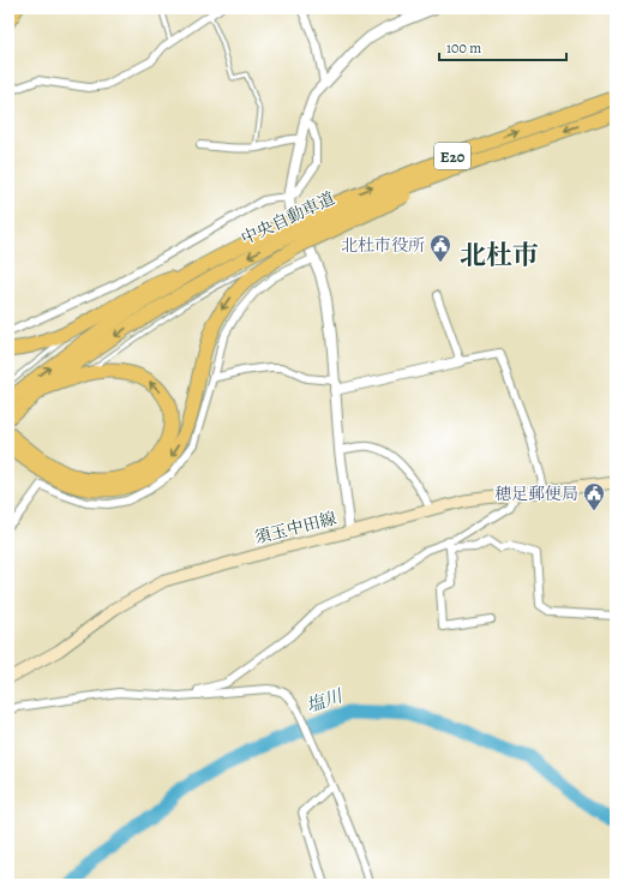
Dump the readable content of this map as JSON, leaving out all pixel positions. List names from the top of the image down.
{
  "streets": {
    "highway": ["E20", "中央自動車道"],
    "main road": ["須玉中田線"]
  },
  "districts": ["北杜市"],
  "water": ["塩川"],
  "places": {
    "public building": ["北杜市役所", "穂足郵便局"]
  },
  "scale_bar": "100 m"
}
